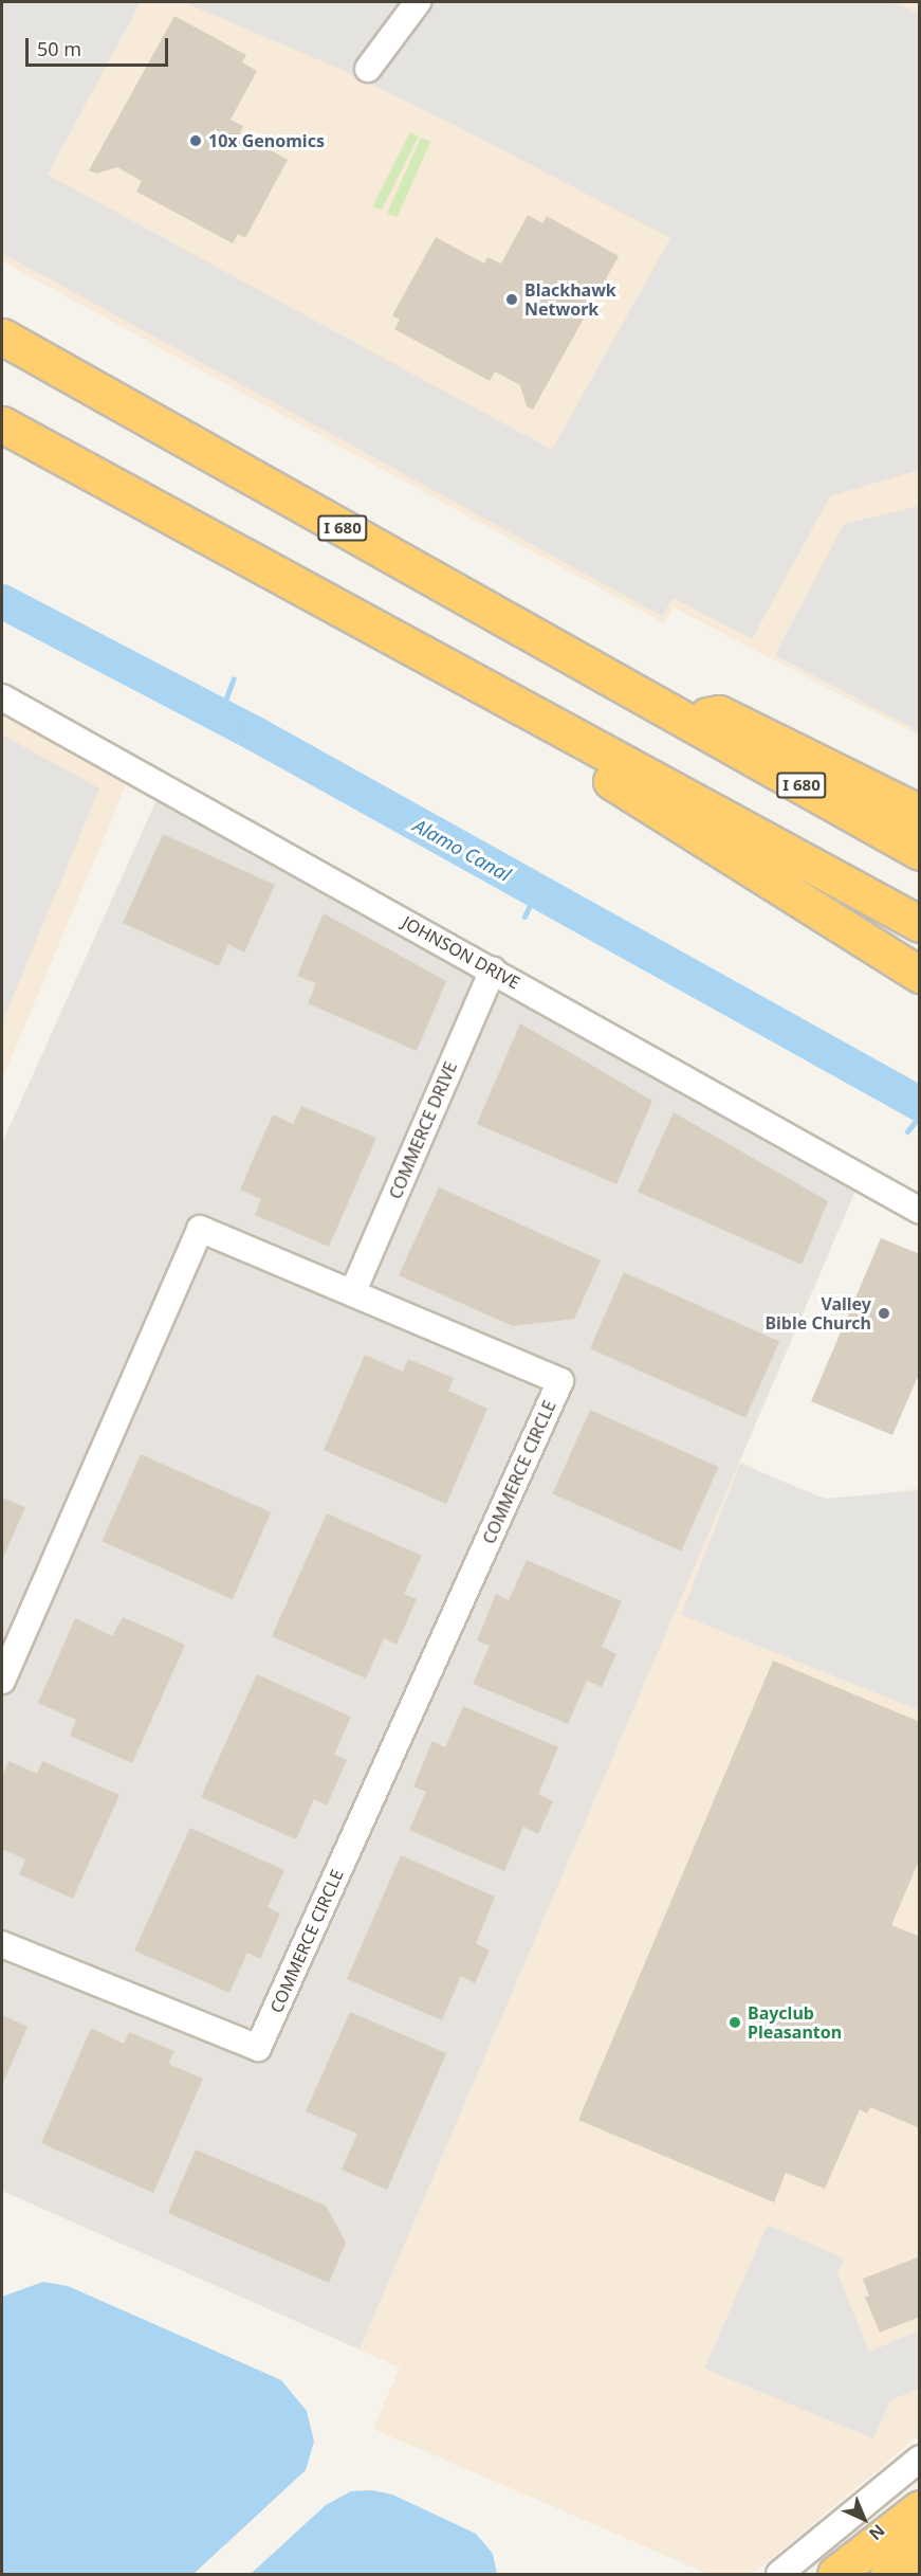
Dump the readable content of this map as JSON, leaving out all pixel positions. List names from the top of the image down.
{
  "streets": {
    "highway": ["I 680"],
    "street": ["JOHNSON DRIVE", "COMMERCE DRIVE", "COMMERCE CIRCLE"]
  },
  "crossings": [
    ["JOHNSON DRIVE", "COMMERCE DRIVE"],
    ["COMMERCE DRIVE", "COMMERCE CIRCLE"]
  ],
  "water": ["Alamo Canal"],
  "places": [
    "10x Genomics",
    "Blackhawk Network",
    "Valley Bible Church",
    "Bayclub Pleasanton"
  ],
  "scale_bar": "50 m",
  "north": "bottom right"
}
